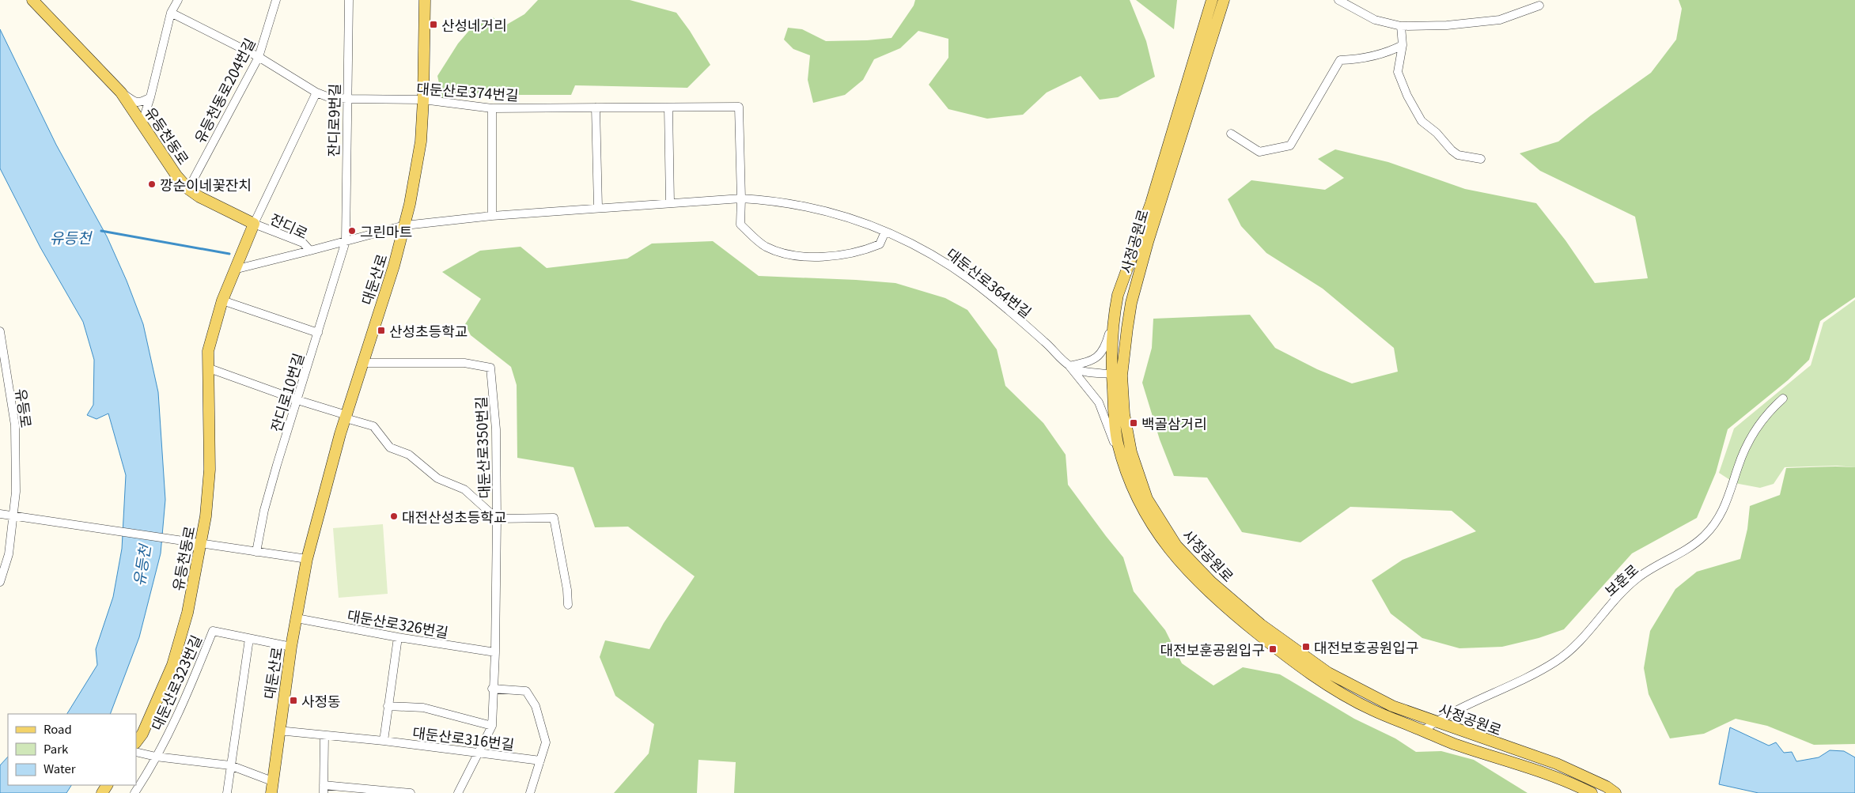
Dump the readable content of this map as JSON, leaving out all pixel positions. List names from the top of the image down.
{
  "streets": {
    "main road": ["유등천동로", "사정공원로", "대둔산로"],
    "street": [
      "유등천동로204번길",
      "대둔산로374번길",
      "잔디로9번길",
      "잔디로",
      "대둔산로364번길",
      "잔디로10번길",
      "유등로",
      "대둔산로350번길",
      "보훈로",
      "대둔산로326번길",
      "대둔산로323번길",
      "대둔산로316번길"
    ]
  },
  "crossings": [
    ["유등천동로204번길", "대둔산로374번길"],
    ["유등천동로204번길", "유등천동로"],
    ["대둔산로374번길", "잔디로9번길"],
    ["대둔산로374번길", "대둔산로"],
    ["대둔산로374번길", "대둔산로364번길"],
    ["잔디로9번길", "잔디로"],
    ["잔디로9번길", "잔디로10번길"],
    ["유등천동로", "잔디로"],
    ["잔디로", "대둔산로"],
    ["잔디로", "대둔산로364번길"],
    ["잔디로", "잔디로10번길"],
    ["사정공원로", "대둔산로364번길"],
    ["사정공원로", "보훈로"],
    ["대둔산로", "대둔산로364번길"],
    ["대둔산로", "대둔산로350번길"],
    ["대둔산로", "대둔산로326번길"],
    ["대둔산로", "대둔산로323번길"],
    ["대둔산로", "대둔산로316번길"],
    ["대둔산로350번길", "대둔산로326번길"],
    ["대둔산로350번길", "대둔산로316번길"]
  ],
  "water": ["유등천"],
  "places": {
    "transit": [
      "산성네거리",
      "산성초등학교",
      "백골삼거리",
      "대전보호공원입구",
      "대전보훈공원입구",
      "사정동"
    ],
    "other": ["깡순이네꽃잔치", "그린마트", "대전산성초등학교"]
  },
  "legend": ["Road", "Park", "Water"]
}
